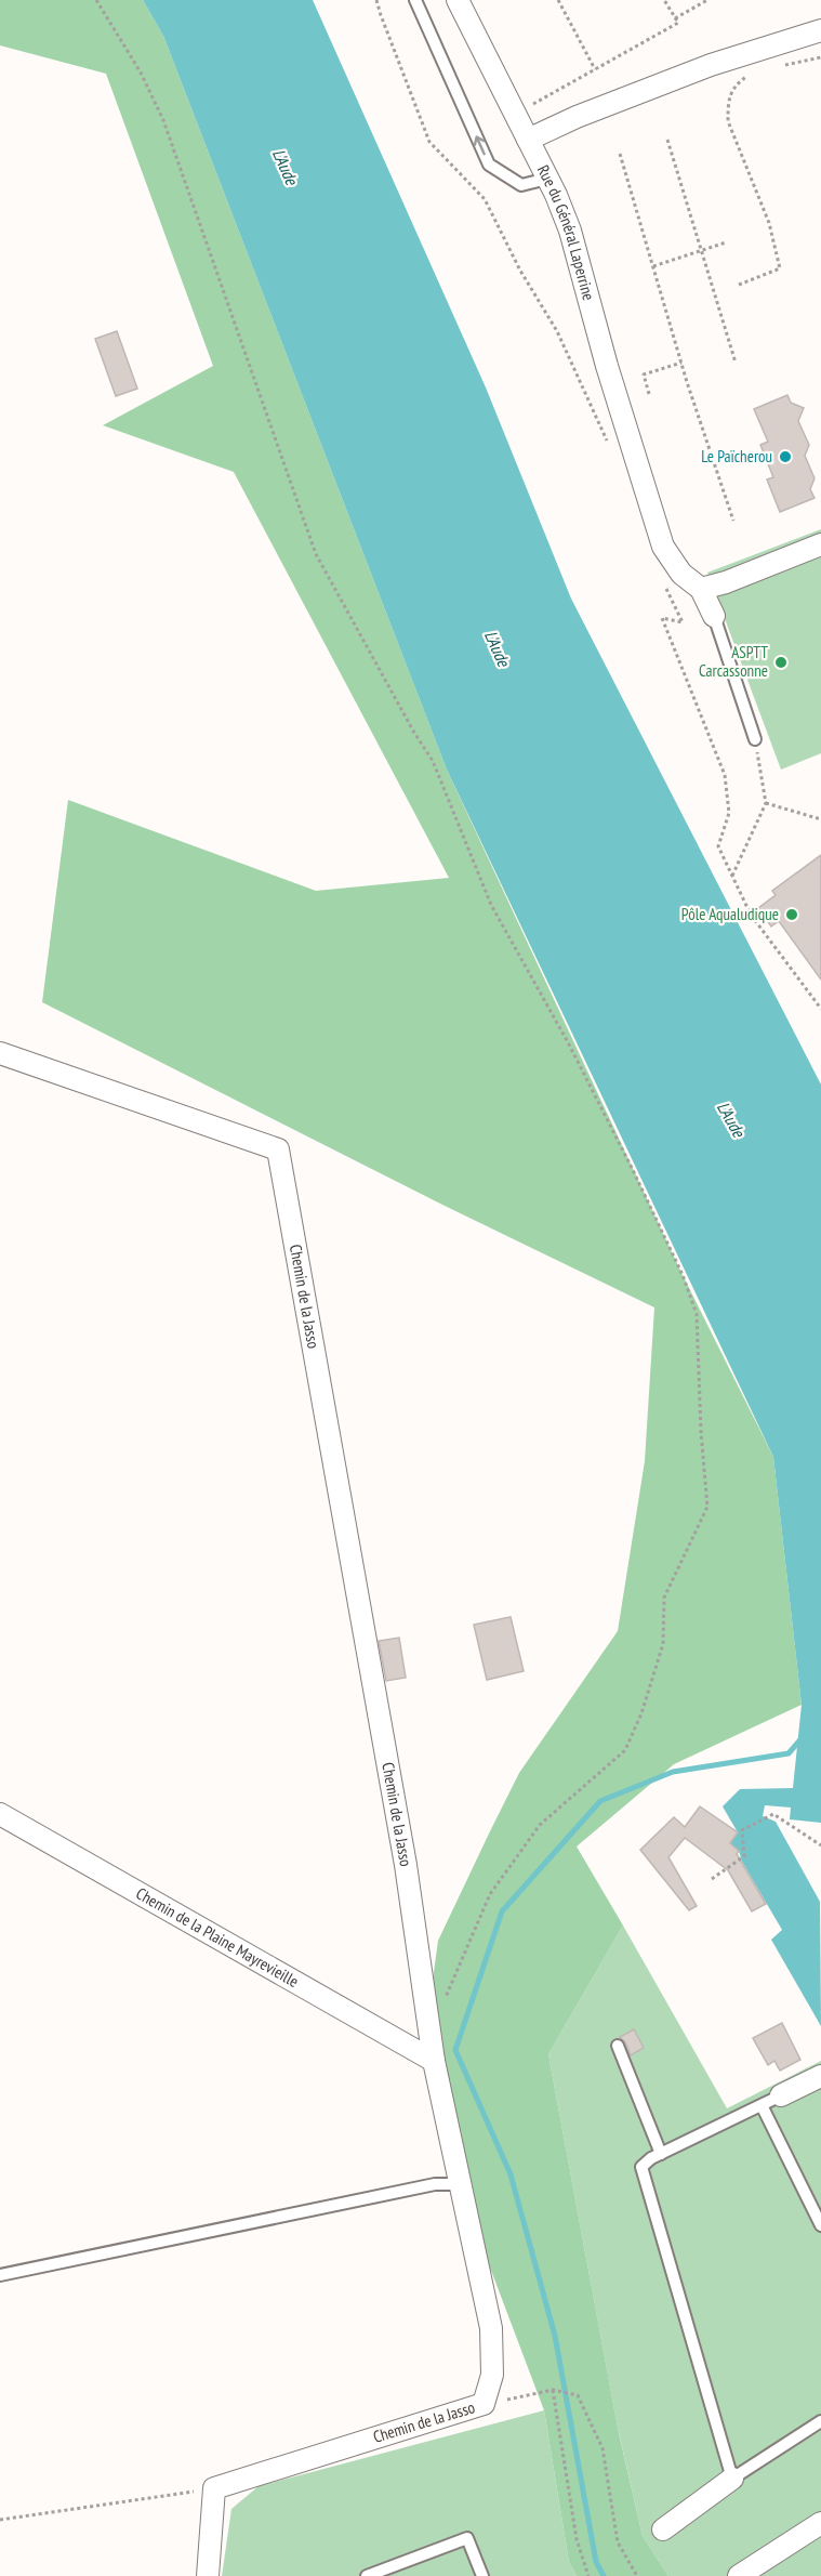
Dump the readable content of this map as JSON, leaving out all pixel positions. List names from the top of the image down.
{
  "streets": {
    "street": ["Rue du Général Laperrine", "Chemin de la Jasso", "Chemin de la Plaine Mayrevieille"]
  },
  "crossings": [
    ["Chemin de la Jasso", "Chemin de la Plaine Mayrevieille"]
  ],
  "water": ["L'Aude"],
  "places": ["Le Païcherou", "ASPTT Carcassonne", "Pôle Aqualudique"]
}
